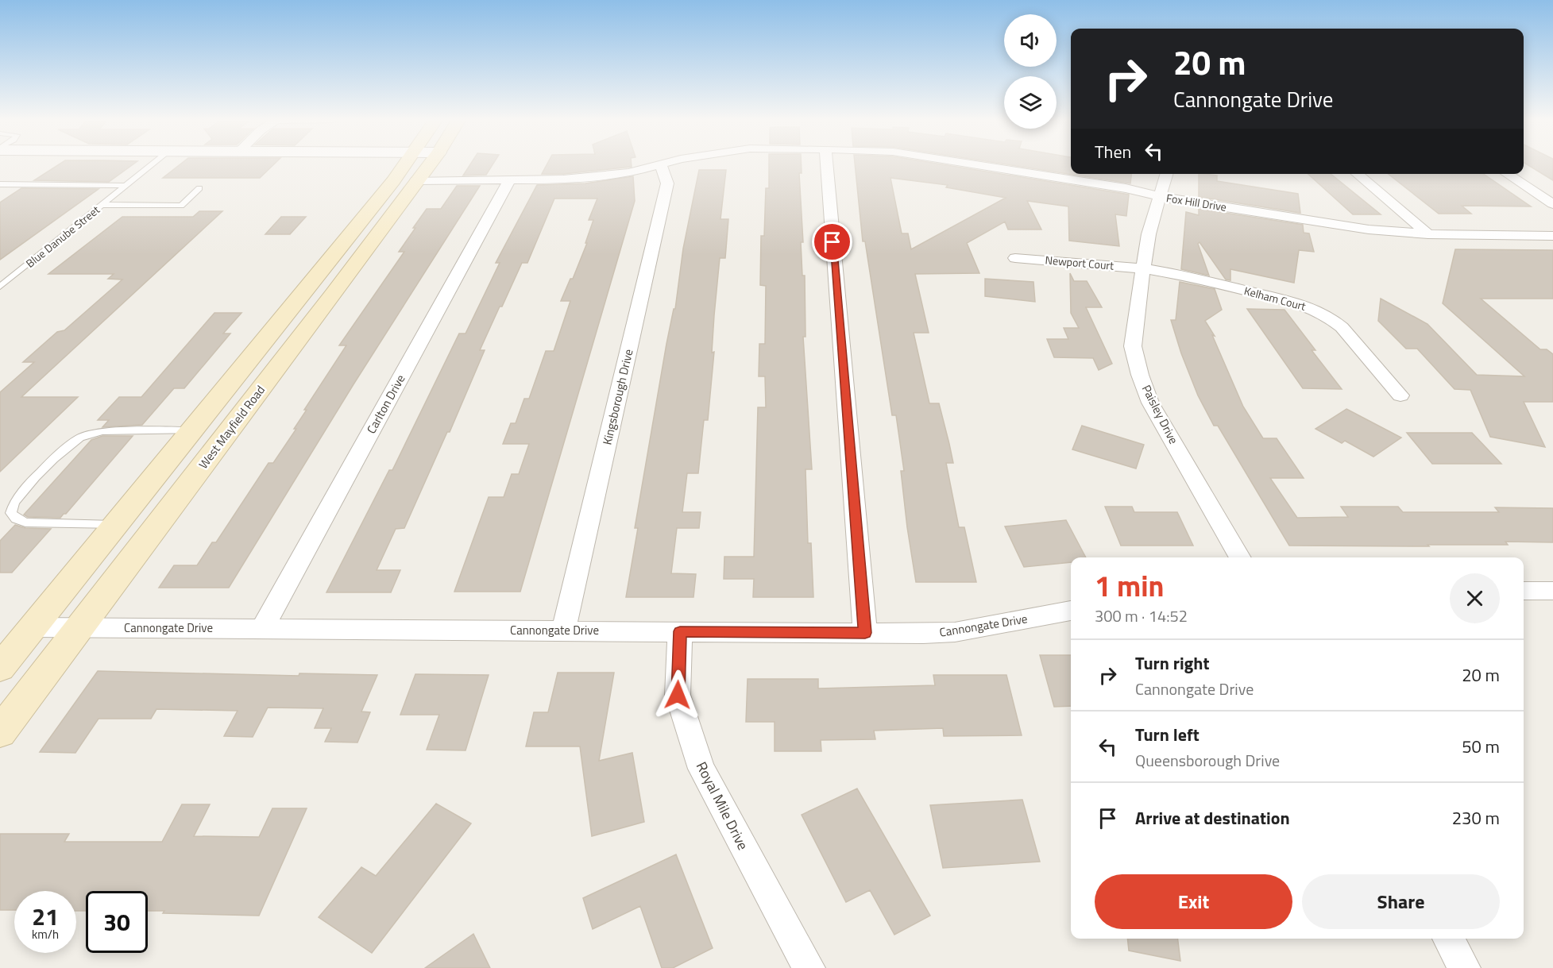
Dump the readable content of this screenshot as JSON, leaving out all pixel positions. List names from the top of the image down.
{
  "streets": {
    "main road": ["West Mayfield Road"],
    "street": [
      "Fox Hill Drive",
      "Newport Court",
      "Kelham Court",
      "Kingsborough Drive",
      "Carlton Drive",
      "Paisley Drive",
      "Cannongate Drive",
      "Royal Mile Drive"
    ],
    "lane": ["Blue Danube Street"]
  },
  "crossings": [
    ["Fox Hill Drive", "Carlton Drive"],
    ["Fox Hill Drive", "Paisley Drive"],
    ["Fox Hill Drive", "West Mayfield Road"],
    ["Newport Court", "Kelham Court"],
    ["Newport Court", "Paisley Drive"],
    ["Kelham Court", "Paisley Drive"],
    ["Kingsborough Drive", "Cannongate Drive"],
    ["Carlton Drive", "Cannongate Drive"],
    ["West Mayfield Road", "Cannongate Drive"],
    ["Cannongate Drive", "Royal Mile Drive"]
  ],
  "page": {
    "turn": ["20 m", "Cannongate Drive"],
    "then": "Then",
    "heading": ["1 min", "300 m · 14:52"],
    "list": [
      {
        "name": "Turn right",
        "note": "Cannongate Drive",
        "value": "20 m"
      },
      {
        "name": "Turn left",
        "note": "Queensborough Drive",
        "value": "50 m"
      },
      {
        "name": "Arrive at destination",
        "value": "230 m"
      }
    ],
    "buttons": ["Exit", "Share"],
    "speed": "21 km/h",
    "limit": "30"
  }
}
